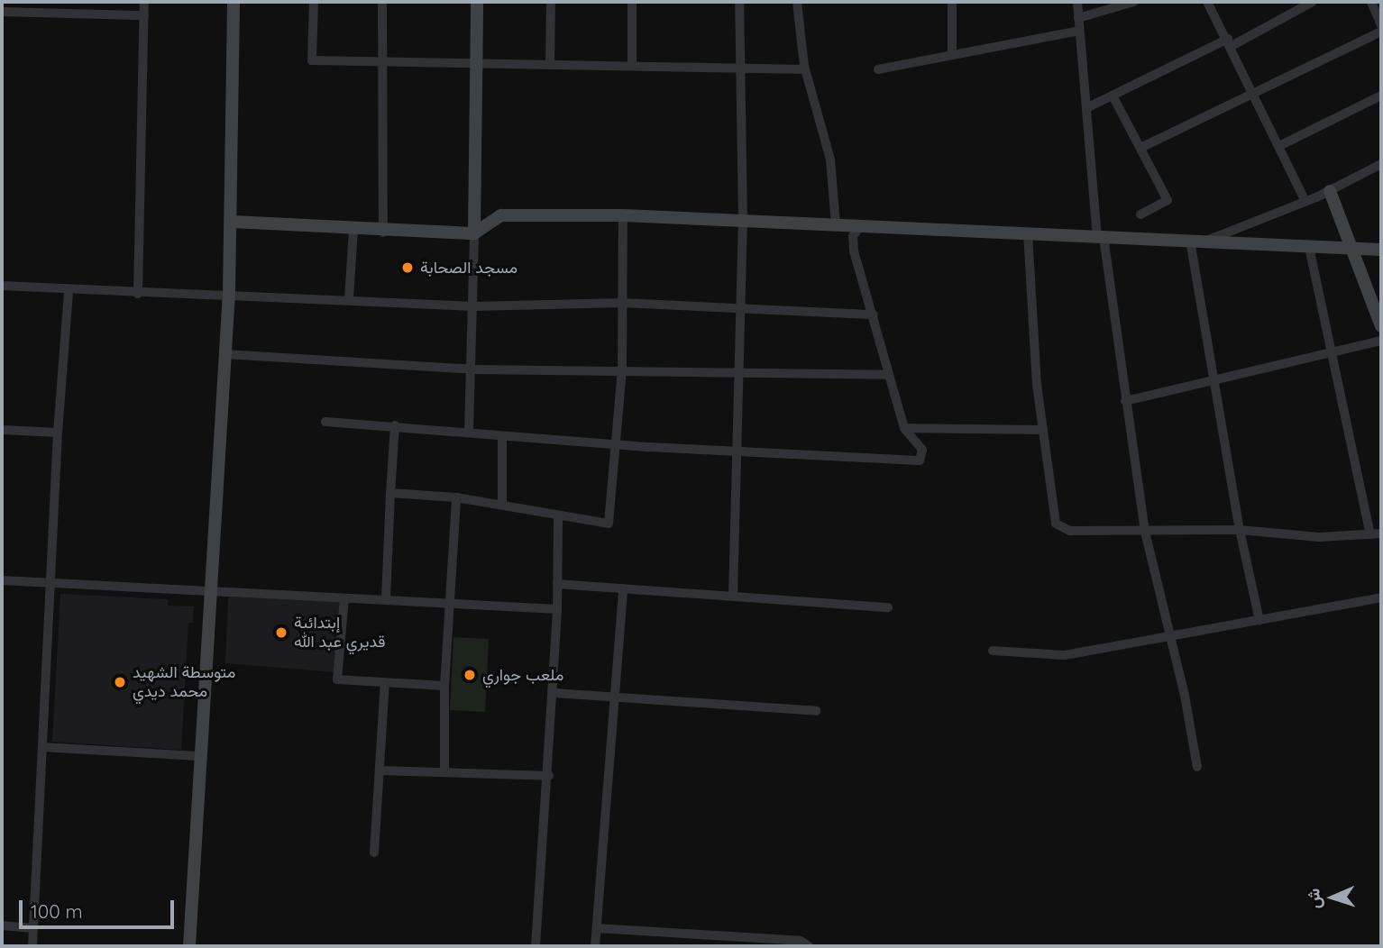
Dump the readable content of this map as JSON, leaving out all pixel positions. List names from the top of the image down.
{
  "places": [
    "مسجد الصحابة",
    "إبتدائية قديري عبد الله",
    "ملعب جواري",
    "متوسطة الشهيد محمد ديدي"
  ],
  "scale_bar": "100 m",
  "north": "left"
}
